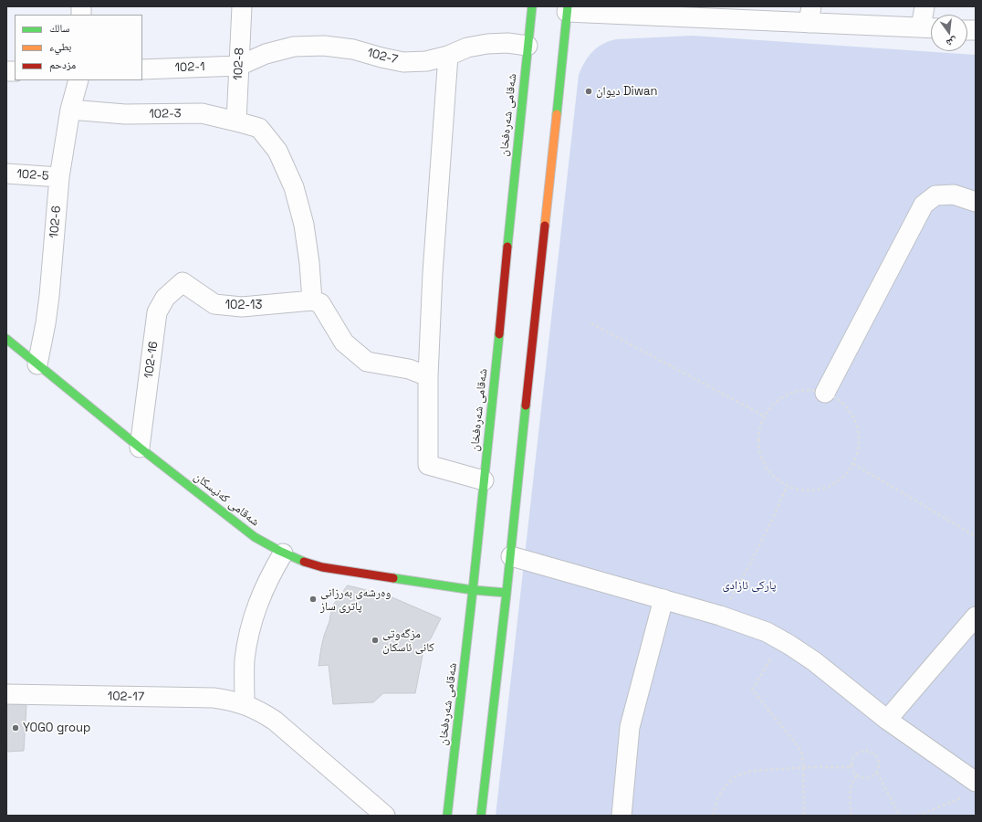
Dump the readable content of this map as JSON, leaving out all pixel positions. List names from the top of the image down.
{
  "streets": {
    "main road": ["شەقامی شەرەفخان", "شەقامی کەنیسکان"],
    "street": [
      "102-7",
      "102-8",
      "102-1",
      "102-3",
      "102-5",
      "102-6",
      "102-13",
      "102-16",
      "102-17"
    ]
  },
  "crossings": [
    ["102-7", "102-8"],
    ["102-7", "102-1"],
    ["102-7", "شەقامی شەرەفخان"],
    ["102-8", "102-1"],
    ["102-8", "102-3"],
    ["102-3", "102-6"],
    ["102-3", "102-13"],
    ["شەقامی شەرەفخان", "شەقامی کەنیسکان"],
    ["102-5", "102-6"],
    ["102-6", "شەقامی کەنیسکان"],
    ["102-13", "102-16"],
    ["102-16", "شەقامی کەنیسکان"]
  ],
  "parks": ["پارکی ئازادی"],
  "places": [
    "دیوان Diwan",
    "وەرشەی بەرزانی پاتری ساز",
    "مزگەوتی کانی ئاسکان",
    "YOGO group"
  ],
  "legend": ["سالك", "بطيء", "مزدحم"],
  "north": "bottom"
}
